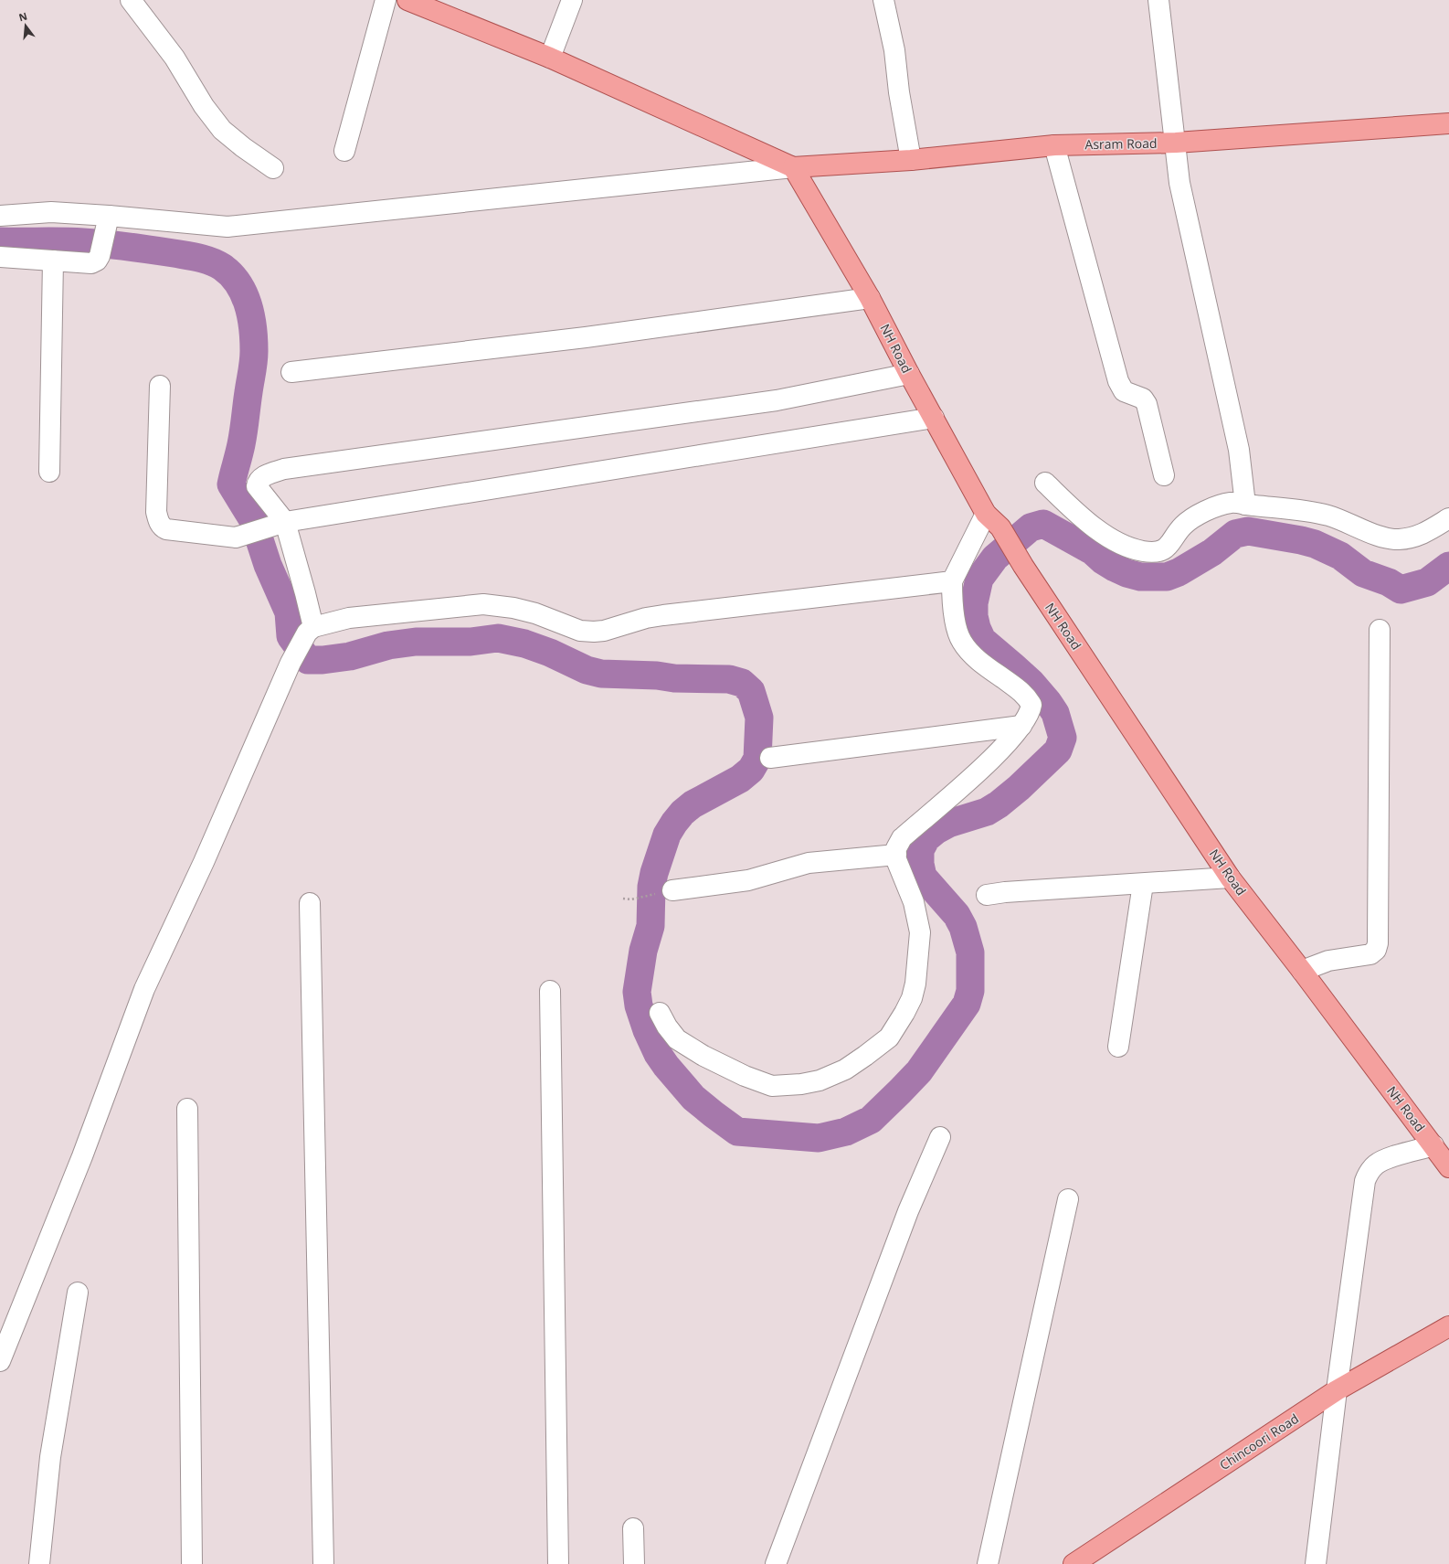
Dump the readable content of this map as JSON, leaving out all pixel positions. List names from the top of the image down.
{
  "streets": {
    "main road": ["Asram Road", "NH Road", "Chincoori Road"]
  },
  "crossings": [
    ["Asram Road", "NH Road"]
  ],
  "north": "top"
}
